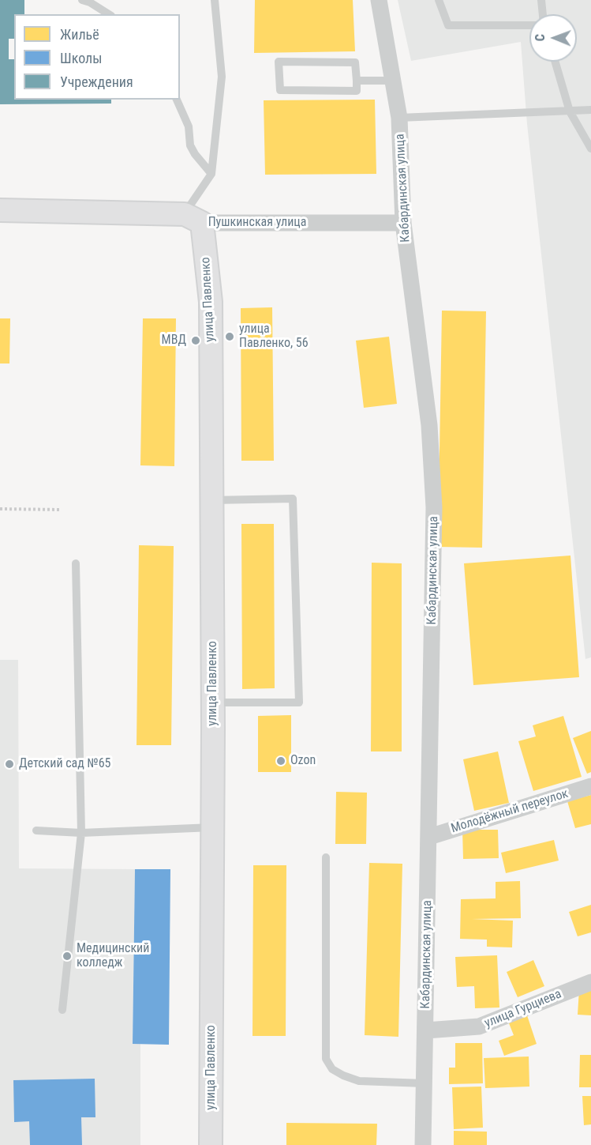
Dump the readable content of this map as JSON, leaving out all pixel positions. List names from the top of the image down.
{
  "streets": {
    "main road": ["Пушкинская улица", "улица Павленко"],
    "street": ["Кабардинская улица", "Молодёжный переулок", "улица Гурциева"]
  },
  "crossings": [
    ["Кабардинская улица", "Пушкинская улица"],
    ["Кабардинская улица", "Молодёжный переулок"],
    ["Кабардинская улица", "улица Гурциева"],
    ["Пушкинская улица", "улица Павленко"]
  ],
  "places": [
    "улица Павленко, 56",
    "МВД",
    "Ozon",
    "Детский сад №65",
    "Медицинский колледж"
  ],
  "legend": ["Жильё", "Школы", "Учреждения"],
  "north": "left"
}
